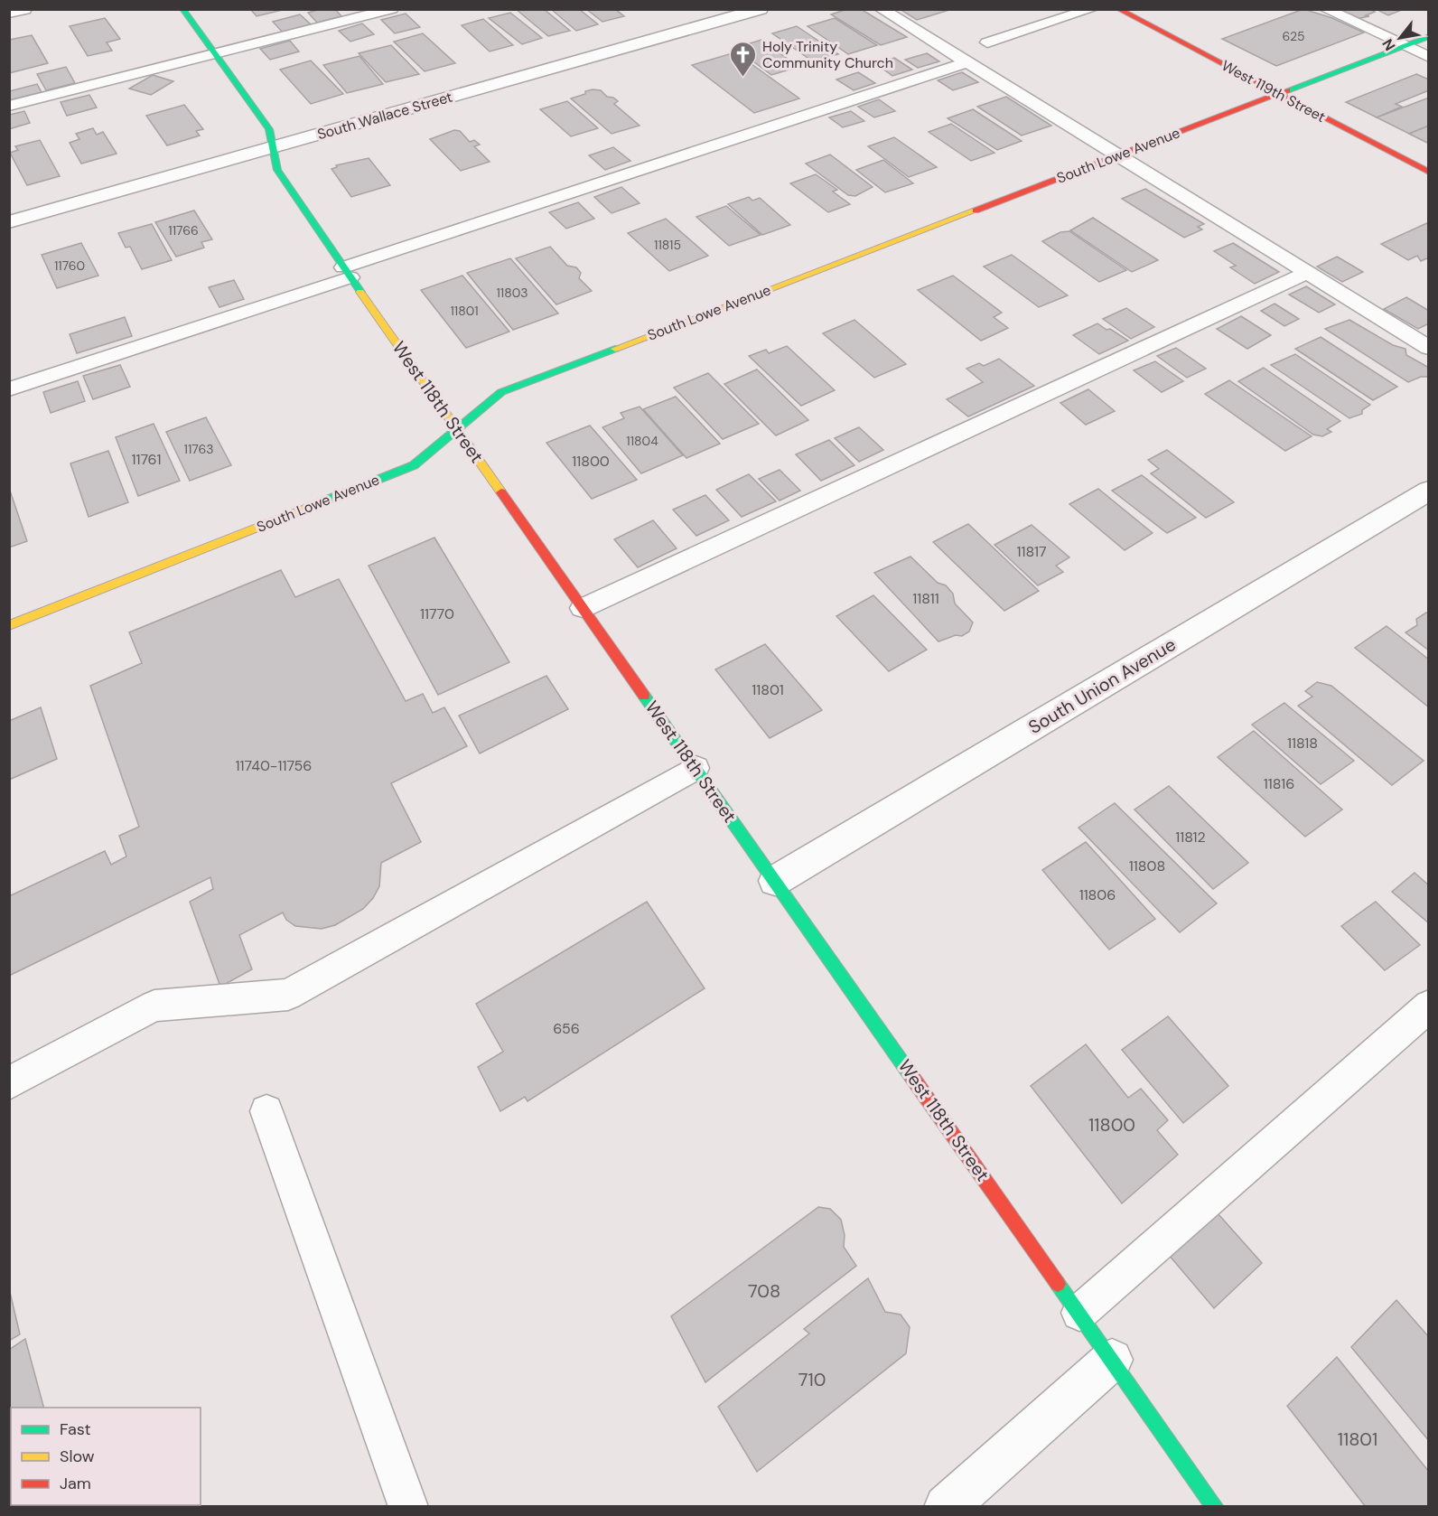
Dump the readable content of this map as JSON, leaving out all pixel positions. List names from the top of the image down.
{
  "streets": {
    "street": [
      "West 119th Street",
      "South Wallace Street",
      "South Lowe Avenue",
      "West 118th Street",
      "South Union Avenue"
    ]
  },
  "crossings": [
    ["West 119th Street", "South Lowe Avenue"],
    ["South Wallace Street", "West 118th Street"],
    ["South Lowe Avenue", "West 118th Street"],
    ["West 118th Street", "South Union Avenue"]
  ],
  "places": {
    "church": ["Holy Trinity Community Church"]
  },
  "house_numbers": [
    "625",
    "11766",
    "11815",
    "11760",
    "11803",
    "11801",
    "11804",
    "11763",
    "11761",
    "11800",
    "11817",
    "11811",
    "11770",
    "11801",
    "11818",
    "11740-11756",
    "11816",
    "11812",
    "11808",
    "11806",
    "656",
    "11800",
    "708",
    "710",
    "11801"
  ],
  "legend": ["Fast", "Slow", "Jam"],
  "north": "bottom left"
}
